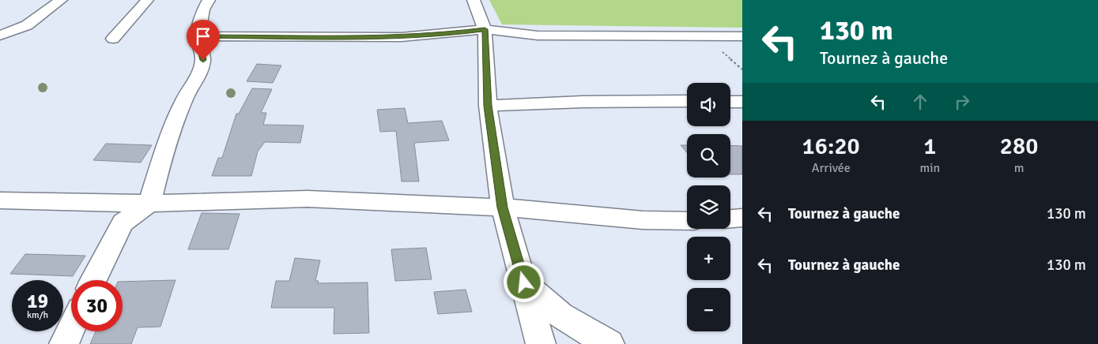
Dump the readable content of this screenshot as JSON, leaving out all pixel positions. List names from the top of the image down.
{
  "page": {
    "turn": ["130 m", "Tournez à gauche"],
    "map_buttons": ["+", "−"],
    "eta": [
      "16:20",
      "Arrivée",
      "1",
      "min",
      "280",
      "m"
    ],
    "list": [
      {
        "name": "Tournez à gauche",
        "value": "130 m"
      },
      {
        "name": "Tournez à gauche",
        "value": "130 m"
      }
    ],
    "speed": "19 km/h",
    "limit": "30"
  }
}
